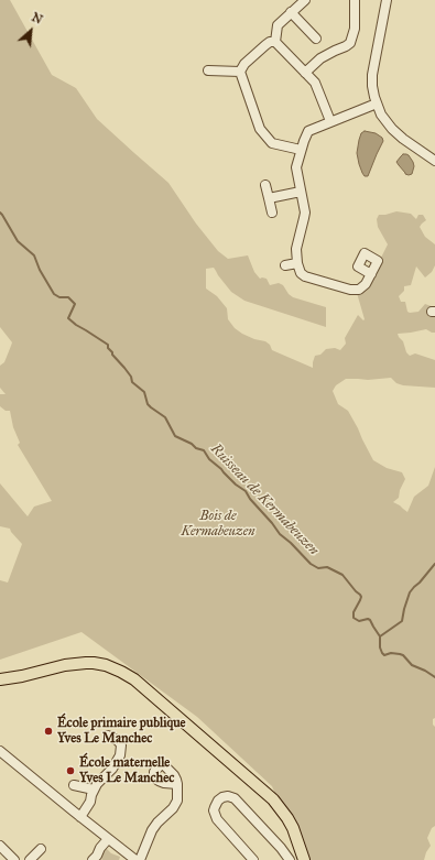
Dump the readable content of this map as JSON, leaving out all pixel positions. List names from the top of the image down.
{
  "water": ["Ruisseau de Kermabeuzen"],
  "parks": ["Bois de Kermabeuzen"],
  "places": ["École primaire publique Yves Le Manchec", "École maternelle Yves Le Manchec"],
  "north": "top right"
}
